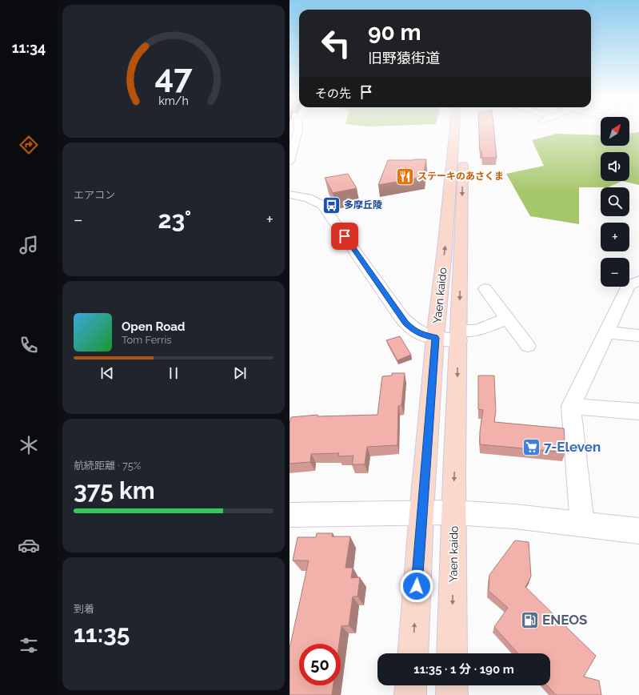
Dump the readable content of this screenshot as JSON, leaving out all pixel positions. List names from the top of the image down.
{
  "streets": {
    "main road": ["Yaen kaido"]
  },
  "places": {
    "restaurant": ["ステーキのあさくま"],
    "bus stop": ["多摩丘陵"],
    "supermarket": ["7-Eleven"],
    "fuel station": ["ENEOS"]
  },
  "north": "top right",
  "page": {
    "tabs": "11:34",
    "turn": ["90 m", "旧野猿街道"],
    "then": "その先",
    "map_buttons": ["+", "−"],
    "tile": [
      "エアコン",
      ["航続距離 · 75%", "375 km"],
      ["到着", "11:35"]
    ],
    "heat": ["−", "23°", "+"],
    "song": ["Open Road", "Tom Ferris"],
    "limit": "50",
    "trip": "11:35 · 1 分 · 190 m",
    "gauge": ["47", "km/h"]
  }
}
